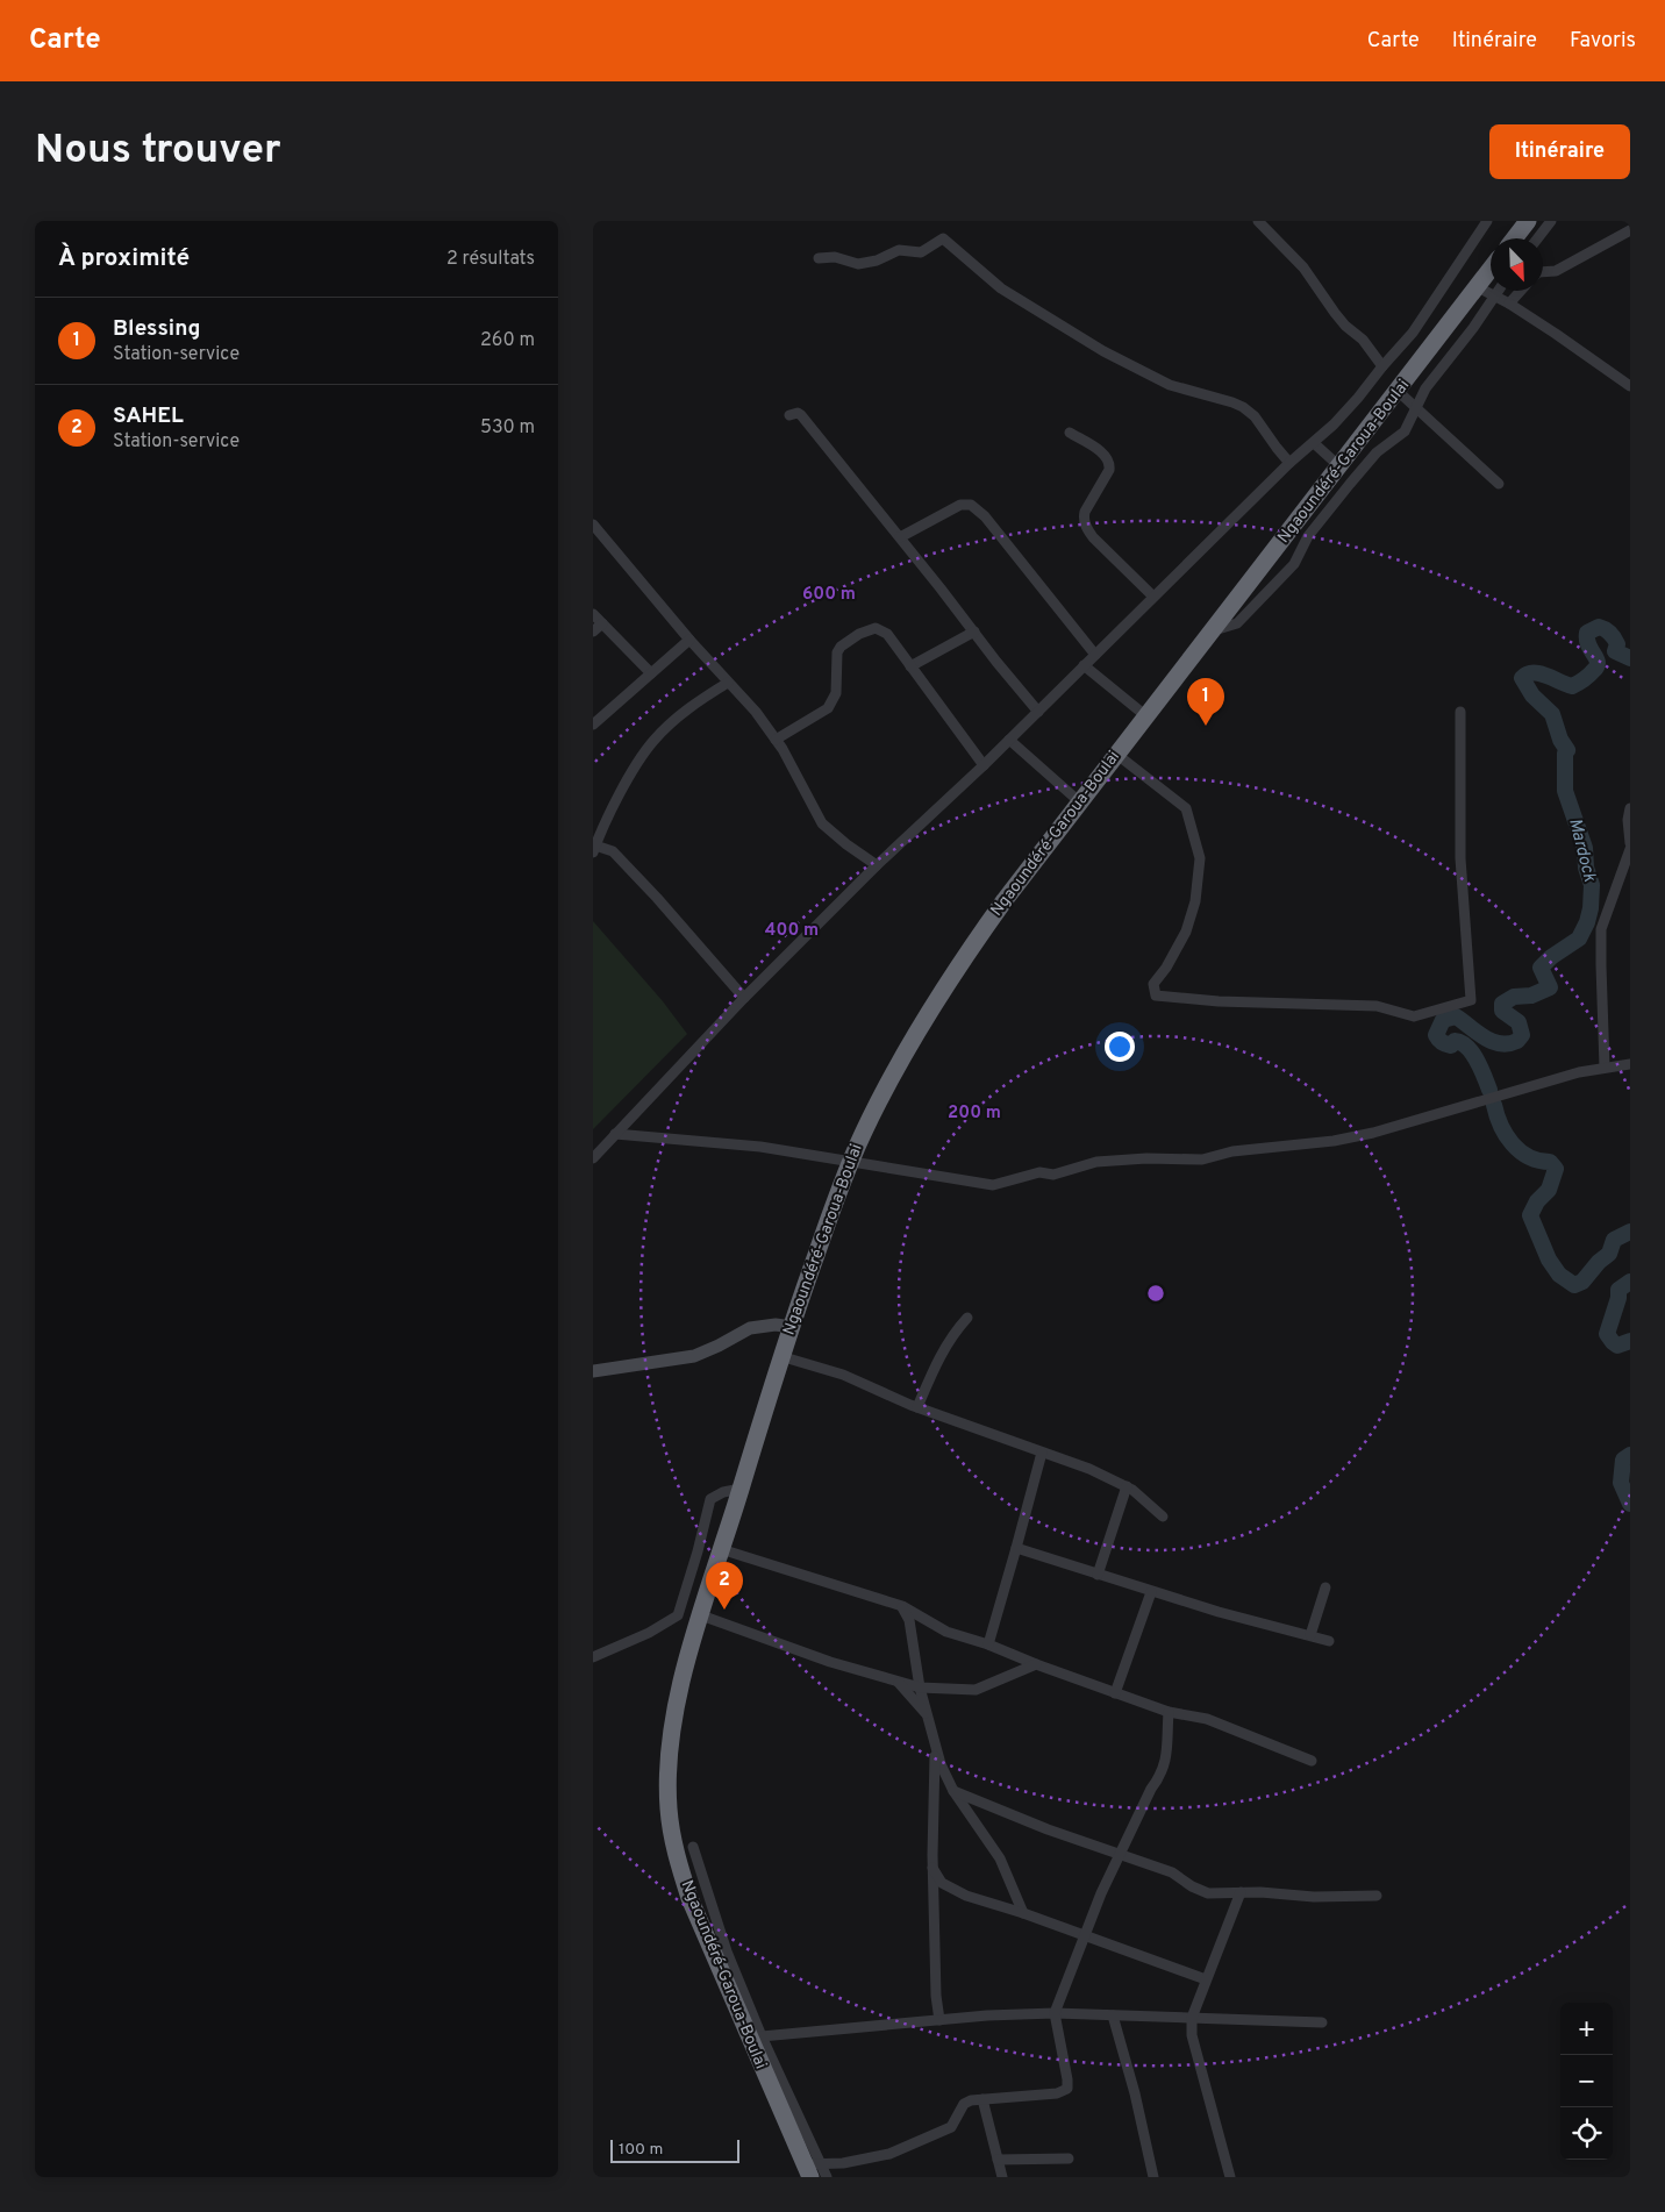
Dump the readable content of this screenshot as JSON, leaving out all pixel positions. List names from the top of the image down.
{
  "streets": {
    "highway": ["Ngaoundéré-Garoua-Boulai"]
  },
  "water": ["Mardock"],
  "scale_bar": "100 m",
  "north": "bottom right",
  "page": {
    "header": "Carte",
    "nav": ["Carte", "Itinéraire", "Favoris"],
    "buttons": "Itinéraire",
    "title": "Nous trouver",
    "heading": ["À proximité", "2 résultats"],
    "list": [
      {
        "mark": "1",
        "name": "Blessing",
        "note": "Station-service",
        "value": "260 m"
      },
      {
        "mark": "2",
        "name": "SAHEL",
        "note": "Station-service",
        "value": "530 m"
      }
    ],
    "pins": ["1", "2"],
    "map_buttons": ["+", "−"],
    "scale": "100 m"
  },
  "rings": ["600 m", "400 m", "200 m"]
}
